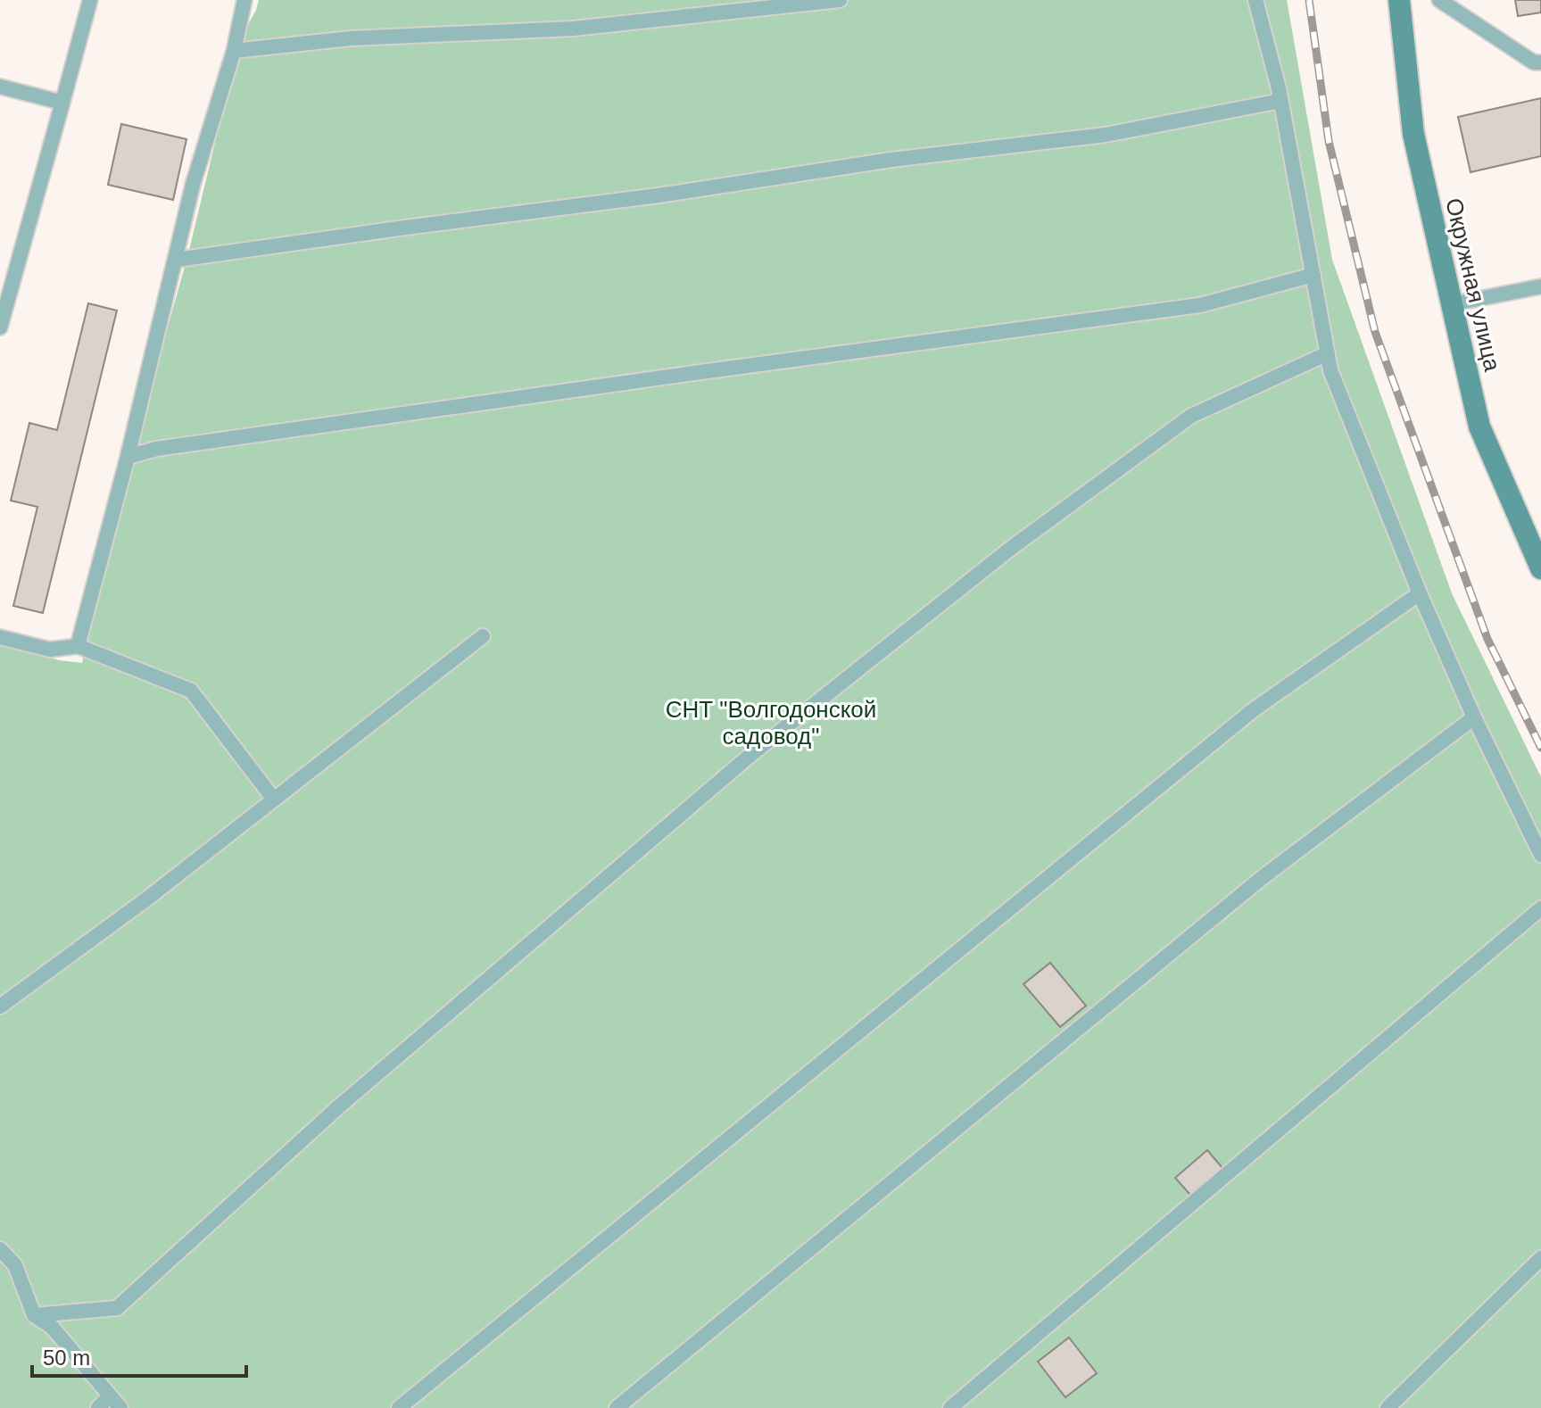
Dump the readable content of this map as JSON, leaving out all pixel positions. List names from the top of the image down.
{
  "streets": {
    "main road": ["Окружная улица"]
  },
  "parks": ["СНТ \"Волгодонской садовод\""],
  "scale_bar": "50 m"
}
